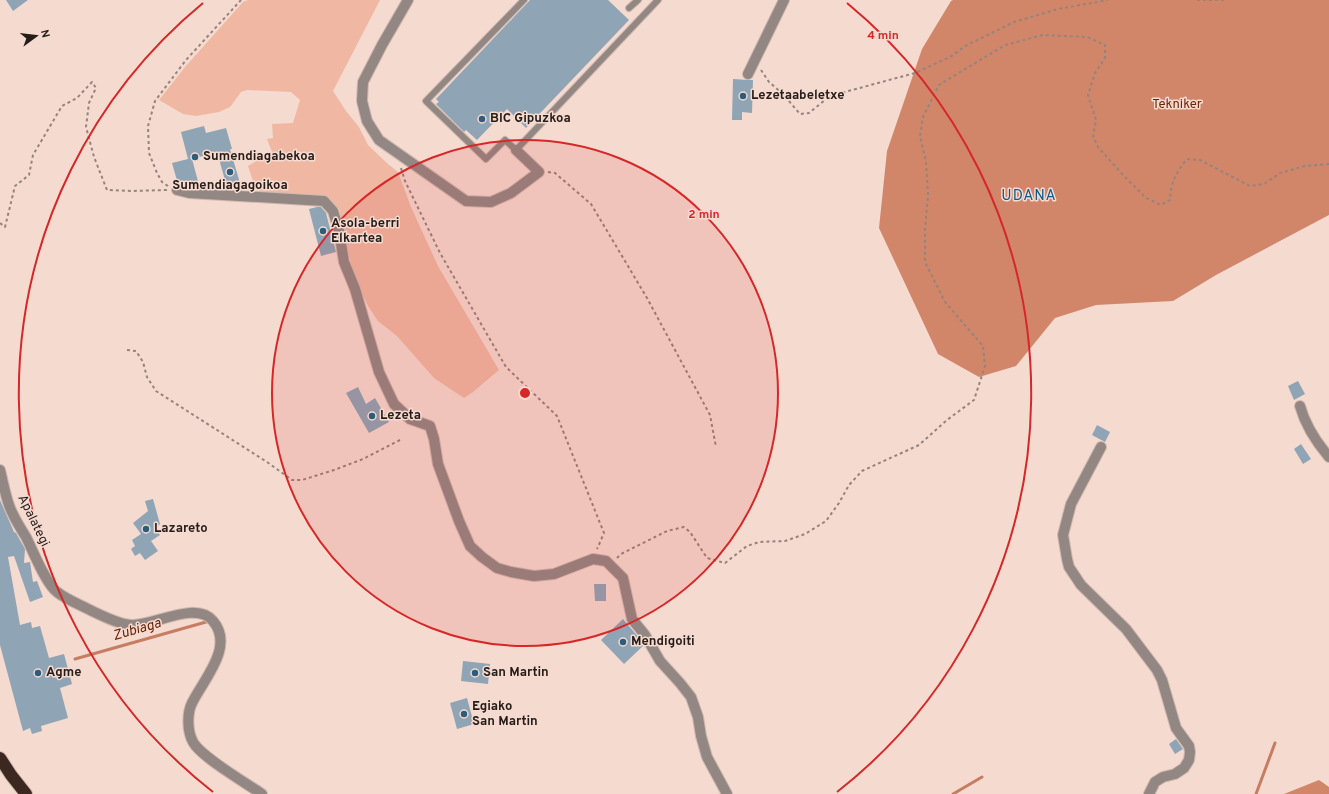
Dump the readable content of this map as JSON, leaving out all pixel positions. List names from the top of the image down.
{
  "streets": {
    "street": ["Apalategi"]
  },
  "districts": ["UDANA"],
  "water": ["Zubiaga"],
  "parks": ["Tekniker"],
  "places": [
    "Lezetaabeletxe",
    "BIC Gipuzkoa",
    "Sumendiagabekoa",
    "Sumendiagagoikoa",
    "Asola-berri Elkartea",
    "Lezeta",
    "Lazareto",
    "Mendigoiti",
    "Agme",
    "San Martin",
    "Egiako San Martin"
  ],
  "north": "right",
  "rings": ["4 min", "2 min"]
}
